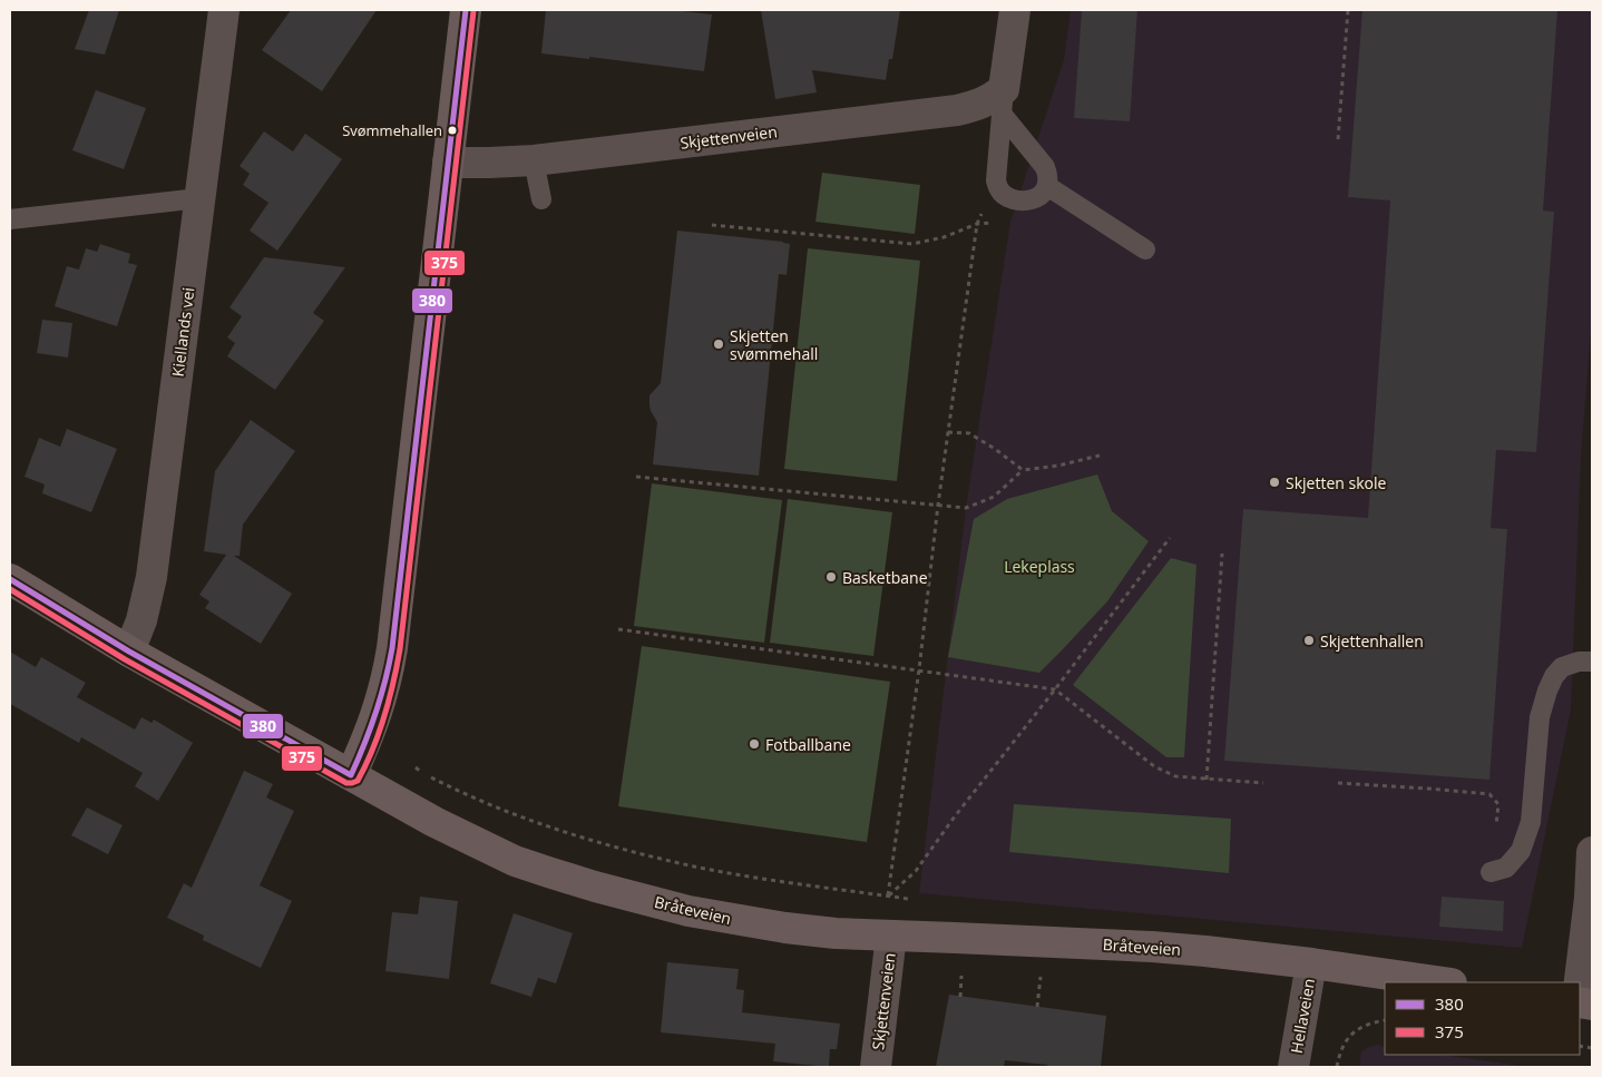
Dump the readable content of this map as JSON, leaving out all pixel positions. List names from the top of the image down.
{
  "streets": {
    "main road": ["Bråteveien"],
    "street": ["Skjettenveien", "Kiellands vei", "Hellaveien"]
  },
  "crossings": [
    ["Skjettenveien", "Bråteveien"],
    ["Kiellands vei", "Bråteveien"],
    ["Bråteveien", "Hellaveien"]
  ],
  "parks": ["Lekeplass"],
  "places": [
    "Svømmehallen",
    "Skjetten svømmehall",
    "Skjetten skole",
    "Basketbane",
    "Skjettenhallen",
    "Fotballbane"
  ],
  "lines": ["transit line 380", "transit line 375"],
  "legend": ["380", "375"]
}
